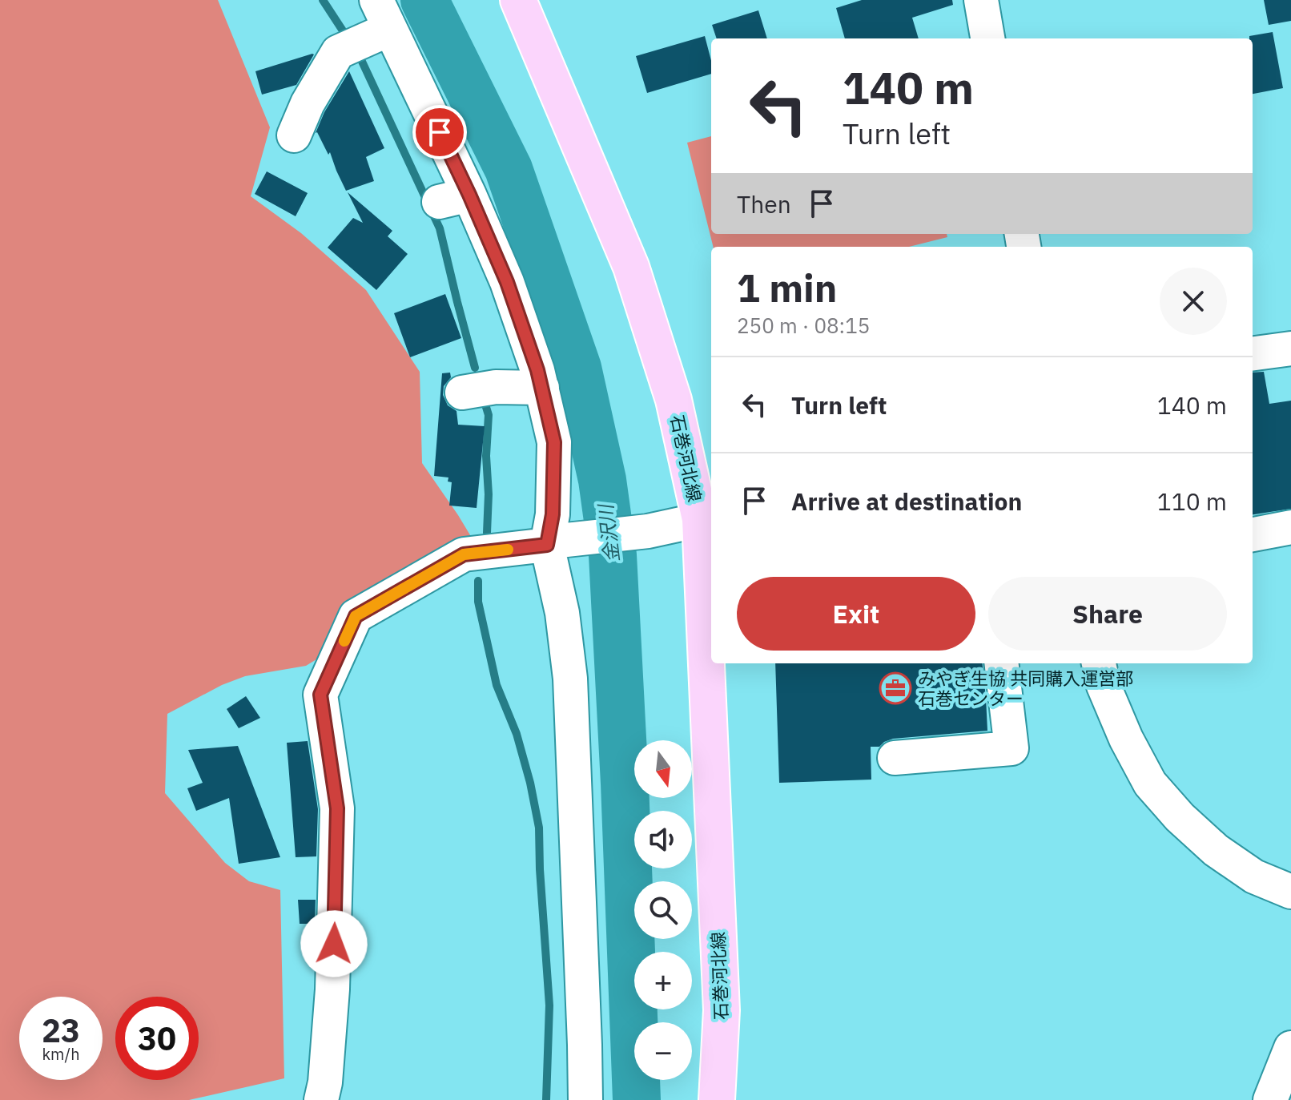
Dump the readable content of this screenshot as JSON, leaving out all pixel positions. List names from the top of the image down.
{
  "streets": {
    "main road": ["石巻河北線"]
  },
  "water": ["金沢川"],
  "places": {
    "office": ["みやぎ生協 共同購入運営部 石巻センター"]
  },
  "north": "bottom",
  "page": {
    "turn": ["140 m", "Turn left"],
    "then": "Then",
    "heading": ["1 min", "250 m · 08:15"],
    "list": [
      {
        "name": "Turn left",
        "value": "140 m"
      },
      {
        "name": "Arrive at destination",
        "value": "110 m"
      }
    ],
    "buttons": ["Exit", "Share"],
    "map_buttons": ["+", "−"],
    "speed": "23 km/h",
    "limit": "30"
  }
}
